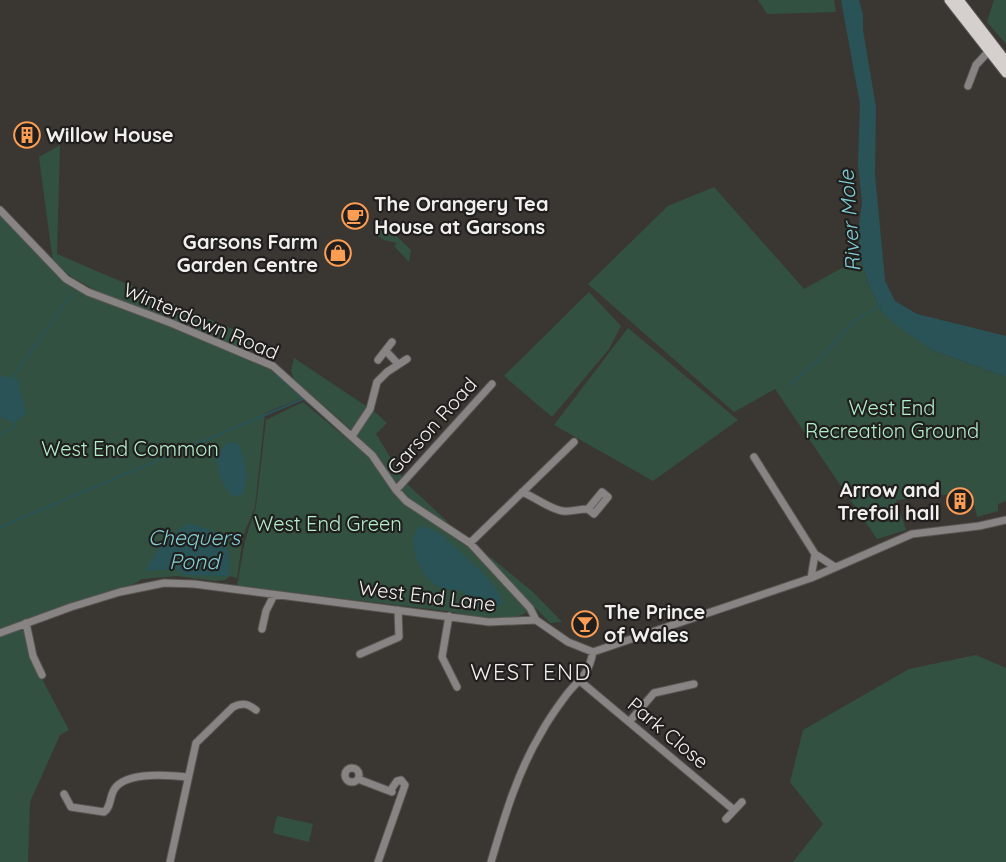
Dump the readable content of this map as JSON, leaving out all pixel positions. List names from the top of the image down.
{
  "streets": {
    "street": [
      "Winterdown Road",
      "Garson Road",
      "West End Lane",
      "Park Close"
    ]
  },
  "crossings": [
    ["Winterdown Road", "Garson Road"],
    ["Winterdown Road", "West End Lane"]
  ],
  "districts": ["WEST END"],
  "water": ["River Mole", "Chequers Pond"],
  "parks": ["West End Recreation Ground", "West End Common", "West End Green"],
  "places": {
    "building": ["Willow House", "Arrow and Trefoil hall"],
    "cafe": ["The Orangery Tea House at Garsons"],
    "shop": ["Garsons Farm Garden Centre"],
    "bar": ["The Prince of Wales"]
  }
}
